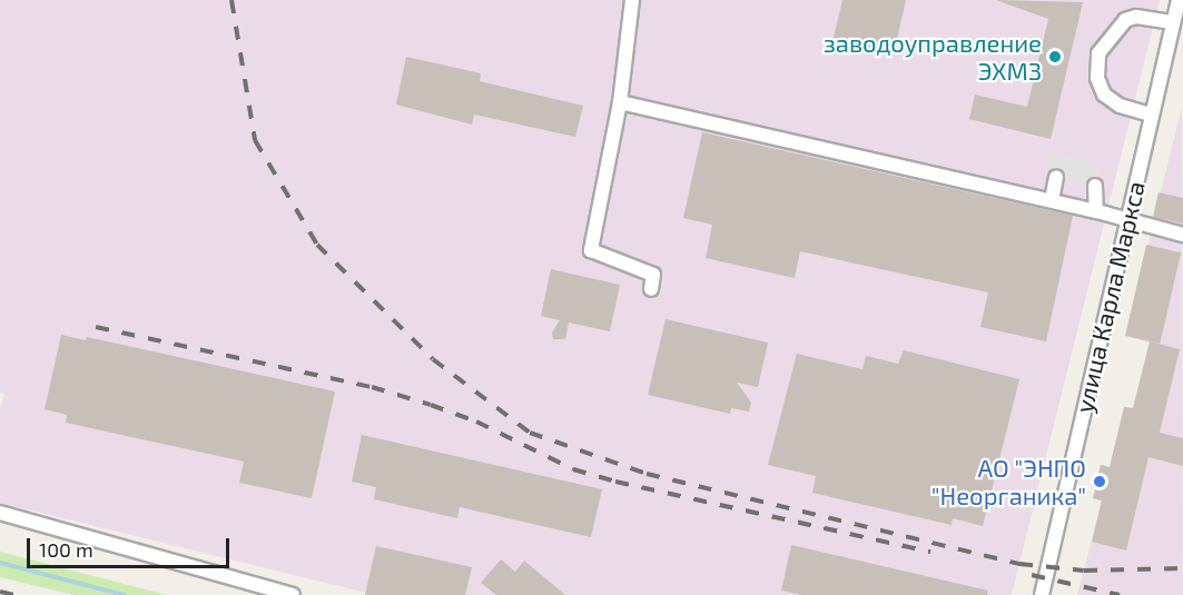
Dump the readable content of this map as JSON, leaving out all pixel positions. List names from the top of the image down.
{
  "streets": {
    "street": ["улица Карла Маркса"]
  },
  "places": ["заводоуправление ЭХМЗ", "АО \"ЭНПО \"Неорганика\""],
  "scale_bar": "100 m"
}
